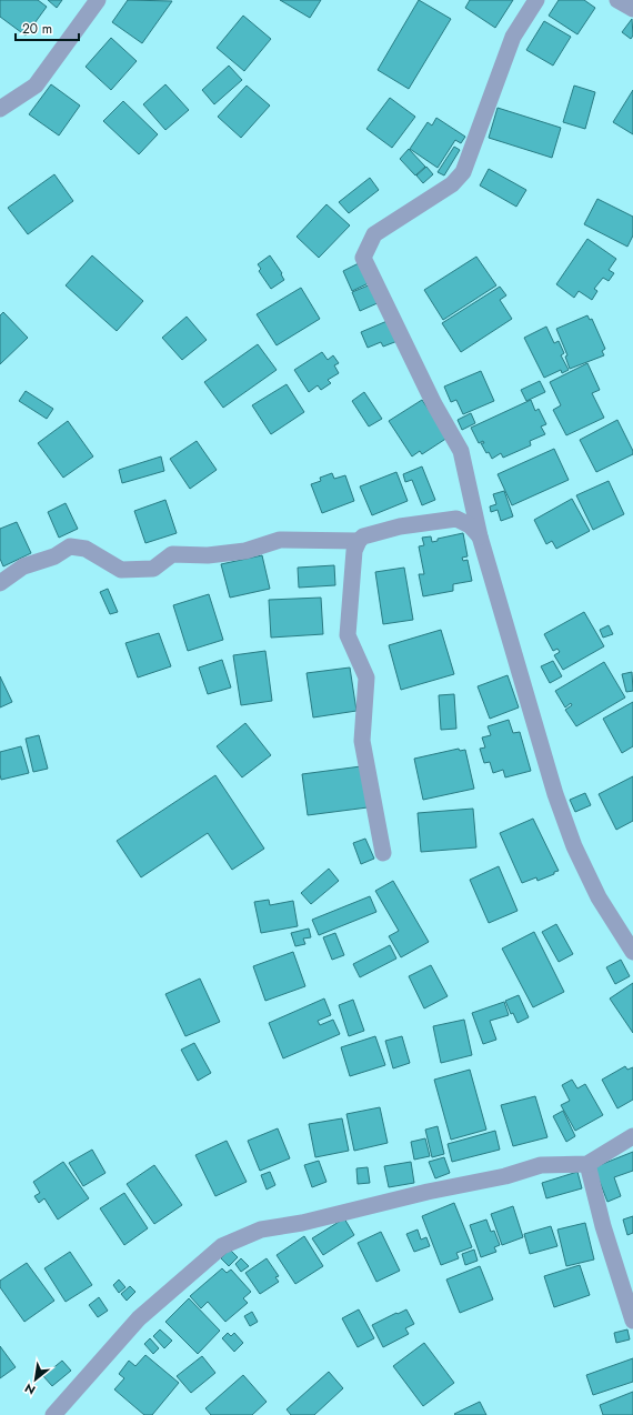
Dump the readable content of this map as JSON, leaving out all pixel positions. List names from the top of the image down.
{
  "scale_bar": "20 m",
  "north": "bottom left"
}
